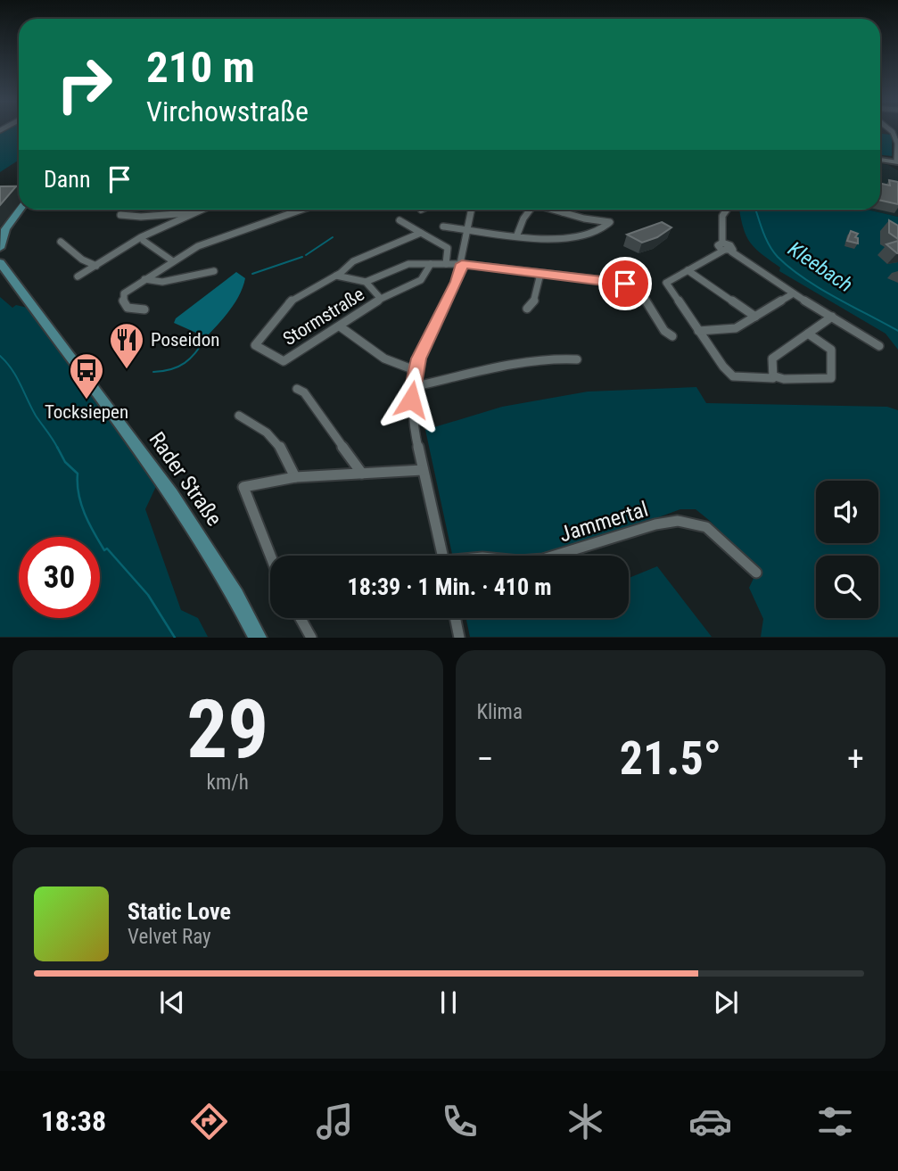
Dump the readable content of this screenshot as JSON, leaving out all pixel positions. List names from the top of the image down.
{
  "streets": {
    "main road": ["Rader Straße"],
    "street": ["Stormstraße", "Jammertal"]
  },
  "water": ["Kleebach"],
  "places": {
    "restaurant": ["Poseidon"],
    "bus stop": ["Tocksiepen"]
  },
  "page": {
    "turn": ["210 m", "Virchowstraße"],
    "then": "Dann",
    "limit": "30",
    "trip": "18:39 · 1 Min. · 410 m",
    "tile": [
      ["29", "km/h"],
      "Klima"
    ],
    "heat": ["−", "21.5°", "+"],
    "song": ["Static Love", "Velvet Ray"],
    "tabs": "18:38"
  }
}
